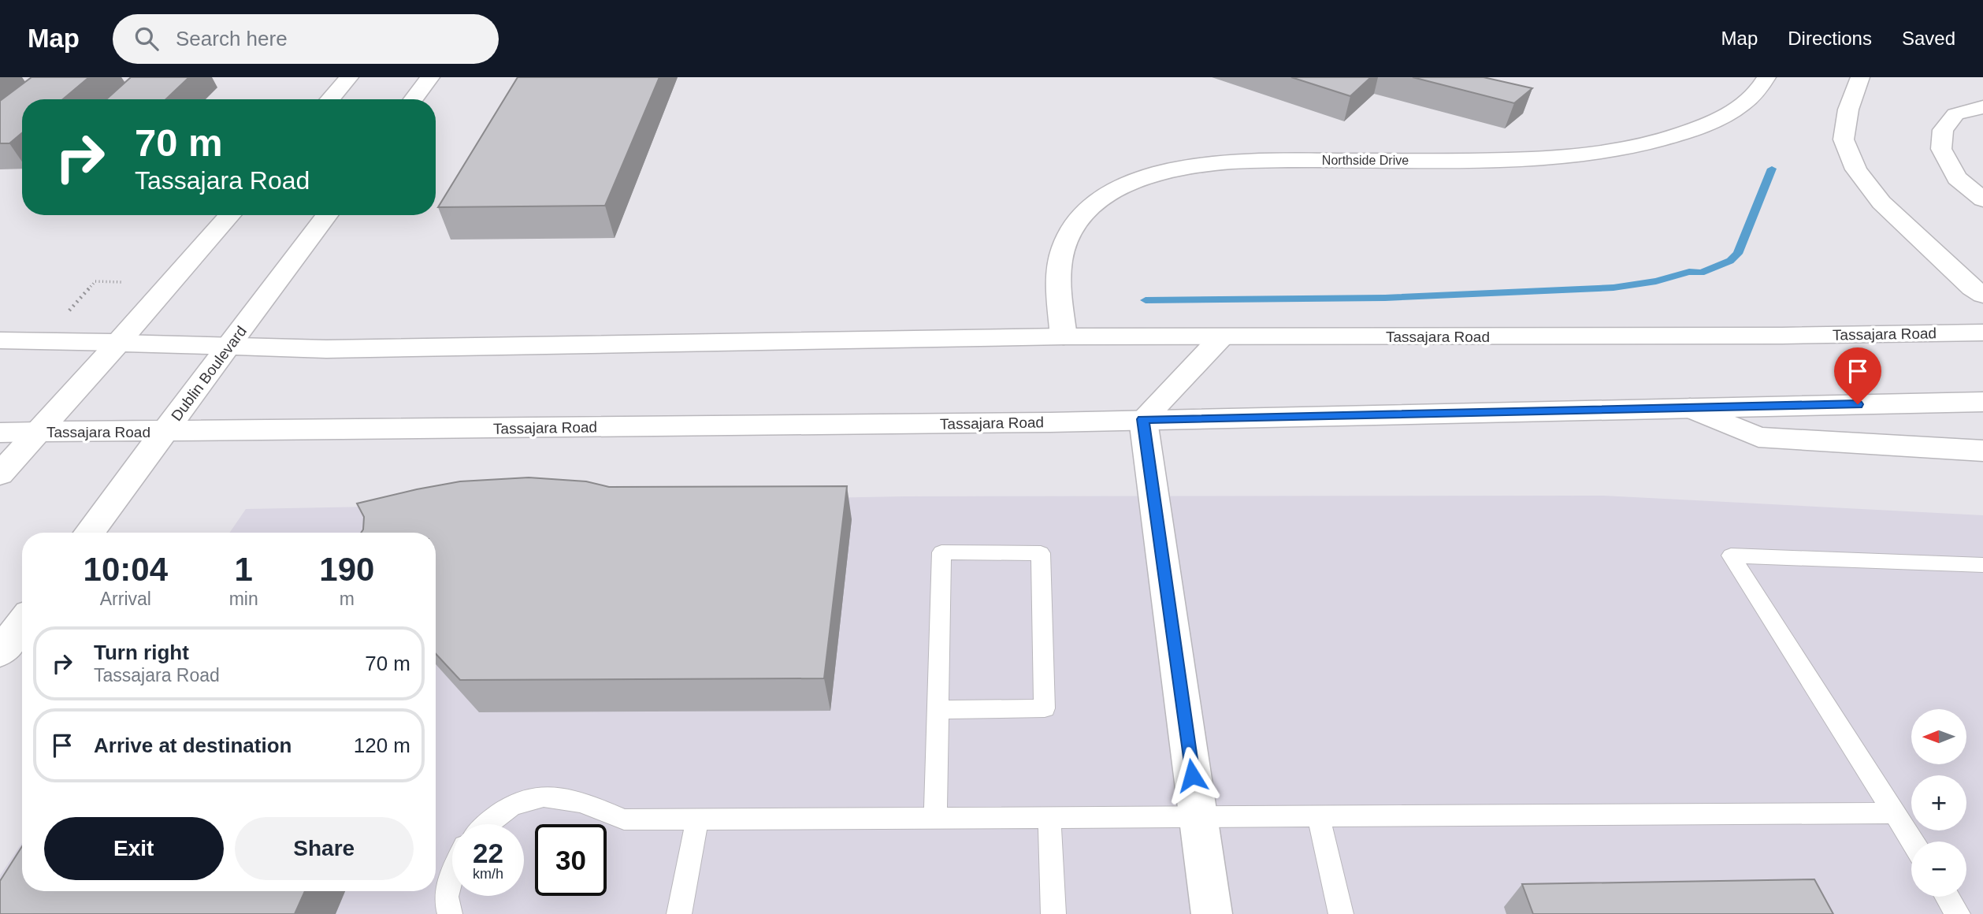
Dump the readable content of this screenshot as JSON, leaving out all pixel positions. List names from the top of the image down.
{
  "streets": {
    "main road": ["Northside Drive", "Tassajara Road", "Dublin Boulevard"]
  },
  "crossings": [
    ["Northside Drive", "Tassajara Road"],
    ["Tassajara Road", "Dublin Boulevard"]
  ],
  "north": "left",
  "page": {
    "header": "Map",
    "search": "Search here",
    "nav": ["Map", "Directions", "Saved"],
    "turn": ["70 m", "Tassajara Road"],
    "eta": [
      "10:04",
      "Arrival",
      "1",
      "min",
      "190",
      "m"
    ],
    "list": [
      {
        "name": "Turn right",
        "note": "Tassajara Road",
        "value": "70 m"
      },
      {
        "name": "Arrive at destination",
        "value": "120 m"
      }
    ],
    "map_buttons": ["+", "−"],
    "buttons": ["Exit", "Share"],
    "speed": "22 km/h",
    "limit": "30"
  }
}
